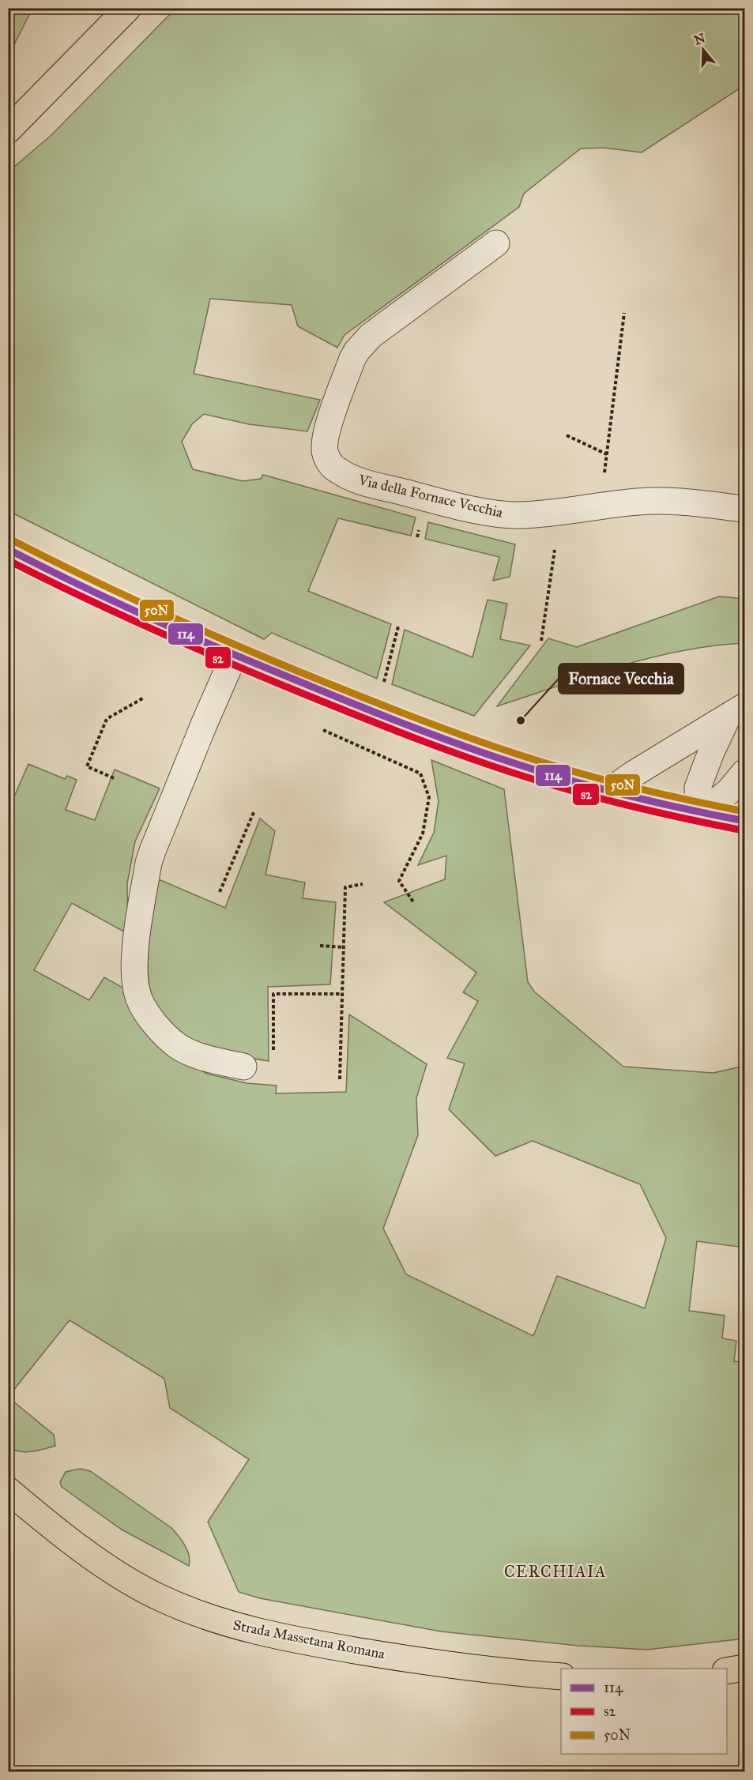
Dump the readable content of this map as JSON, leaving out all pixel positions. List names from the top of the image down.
{
  "streets": {
    "main road": ["Strada Massetana Romana"],
    "street": ["Via della Fornace Vecchia"]
  },
  "districts": ["CERCHIAIA"],
  "places": ["Fornace Vecchia"],
  "lines": ["transit line 50N", "transit line 114", "transit line s2"],
  "legend": ["114", "s2", "50N"],
  "north": "top"
}
